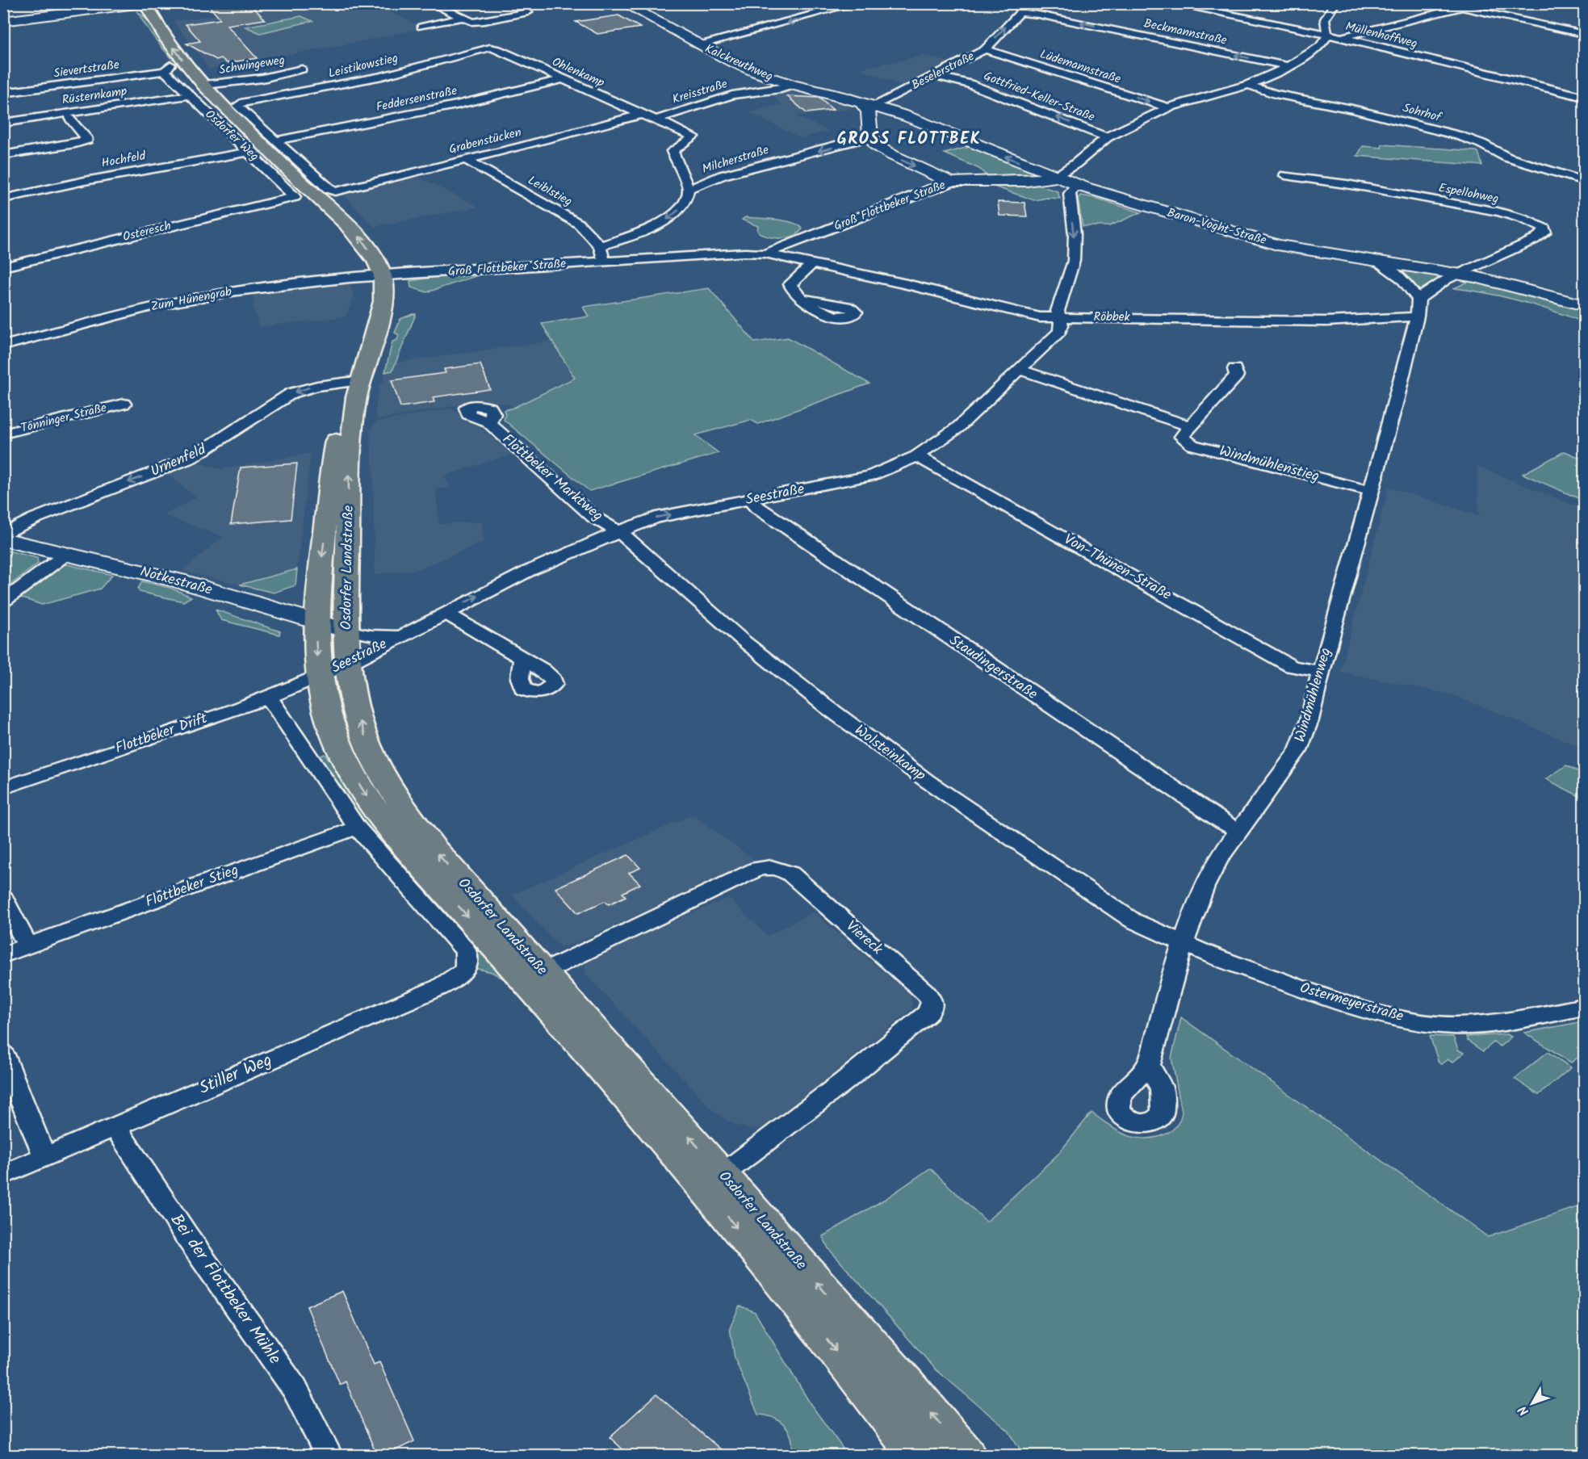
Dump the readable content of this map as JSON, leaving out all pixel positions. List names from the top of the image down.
{
  "streets": {
    "main road": ["Osdorfer Weg", "Osdorfer Landstraße"],
    "street": [
      "Beckmannstraße",
      "Müllenhoffweg",
      "Kalckreuthweg",
      "Schwingeweg",
      "Leistikowstieg",
      "Lüdemannstraße",
      "Sievertstraße",
      "Beselerstraße",
      "Ohlenkamp",
      "Kreisstraße",
      "Rüsternkamp",
      "Gottfried-Keller-Straße",
      "Feddersenstraße",
      "Sohrhof",
      "Grabenstücken",
      "Hochfeld",
      "Milcherstraße",
      "Leiblstieg",
      "Espellohweg",
      "Groß Flottbeker Straße",
      "Baron-Voght-Straße",
      "Osteresch",
      "Zum Hünengrab",
      "Röbbek",
      "Tönninger Straße",
      "Urnenfeld",
      "Windmühlenstieg",
      "Flottbeker Marktweg",
      "Seestraße",
      "Von-Thünen-Straße",
      "Notkestraße",
      "Staudingerstraße",
      "Windmühlenweg",
      "Flottbeker Drift",
      "Wolsteinkamp",
      "Flottbeker Stieg",
      "Viereck",
      "Ostermeyerstraße",
      "Stiller Weg",
      "Bei der Flottbeker Mühle"
    ]
  },
  "crossings": [
    ["Beckmannstraße", "Beselerstraße"],
    ["Beckmannstraße", "Groß Flottbeker Straße"],
    ["Müllenhoffweg", "Groß Flottbeker Straße"],
    ["Kalckreuthweg", "Beselerstraße"],
    ["Kalckreuthweg", "Kreisstraße"],
    ["Kalckreuthweg", "Baron-Voght-Straße"],
    ["Schwingeweg", "Osdorfer Weg"],
    ["Leistikowstieg", "Ohlenkamp"],
    ["Leistikowstieg", "Osdorfer Weg"],
    ["Lüdemannstraße", "Beselerstraße"],
    ["Lüdemannstraße", "Groß Flottbeker Straße"],
    ["Sievertstraße", "Osdorfer Weg"],
    ["Beselerstraße", "Gottfried-Keller-Straße"],
    ["Beselerstraße", "Baron-Voght-Straße"],
    ["Ohlenkamp", "Kreisstraße"],
    ["Ohlenkamp", "Feddersenstraße"],
    ["Ohlenkamp", "Grabenstücken"],
    ["Kreisstraße", "Milcherstraße"],
    ["Rüsternkamp", "Osdorfer Weg"],
    ["Gottfried-Keller-Straße", "Groß Flottbeker Straße"],
    ["Feddersenstraße", "Osdorfer Weg"],
    ["Sohrhof", "Groß Flottbeker Straße"],
    ["Osdorfer Weg", "Grabenstücken"],
    ["Osdorfer Weg", "Hochfeld"],
    ["Osdorfer Weg", "Groß Flottbeker Straße"],
    ["Osdorfer Weg", "Osteresch"],
    ["Osdorfer Weg", "Zum Hünengrab"],
    ["Osdorfer Weg", "Osdorfer Landstraße"],
    ["Grabenstücken", "Leiblstieg"],
    ["Milcherstraße", "Leiblstieg"],
    ["Leiblstieg", "Groß Flottbeker Straße"],
    ["Espellohweg", "Baron-Voght-Straße"],
    ["Groß Flottbeker Straße", "Baron-Voght-Straße"],
    ["Groß Flottbeker Straße", "Zum Hünengrab"],
    ["Groß Flottbeker Straße", "Röbbek"],
    ["Groß Flottbeker Straße", "Osdorfer Landstraße"],
    ["Baron-Voght-Straße", "Seestraße"],
    ["Zum Hünengrab", "Osdorfer Landstraße"],
    ["Röbbek", "Seestraße"],
    ["Röbbek", "Windmühlenweg"],
    ["Urnenfeld", "Osdorfer Landstraße"],
    ["Windmühlenstieg", "Windmühlenweg"],
    ["Flottbeker Marktweg", "Seestraße"],
    ["Flottbeker Marktweg", "Wolsteinkamp"],
    ["Seestraße", "Osdorfer Landstraße"],
    ["Seestraße", "Von-Thünen-Straße"],
    ["Seestraße", "Notkestraße"],
    ["Seestraße", "Staudingerstraße"],
    ["Seestraße", "Flottbeker Drift"],
    ["Seestraße", "Wolsteinkamp"],
    ["Osdorfer Landstraße", "Notkestraße"],
    ["Osdorfer Landstraße", "Flottbeker Drift"],
    ["Osdorfer Landstraße", "Viereck"],
    ["Von-Thünen-Straße", "Windmühlenweg"],
    ["Staudingerstraße", "Windmühlenweg"],
    ["Windmühlenweg", "Wolsteinkamp"],
    ["Windmühlenweg", "Ostermeyerstraße"],
    ["Wolsteinkamp", "Ostermeyerstraße"],
    ["Flottbeker Stieg", "Stiller Weg"],
    ["Stiller Weg", "Bei der Flottbeker Mühle"]
  ],
  "one_way": [
    "Beckmannstraße",
    "Lüdemannstraße",
    "Gottfried-Keller-Straße",
    "Urnenfeld"
  ],
  "districts": ["GROSS FLOTTBEK"],
  "north": "bottom left"
}
